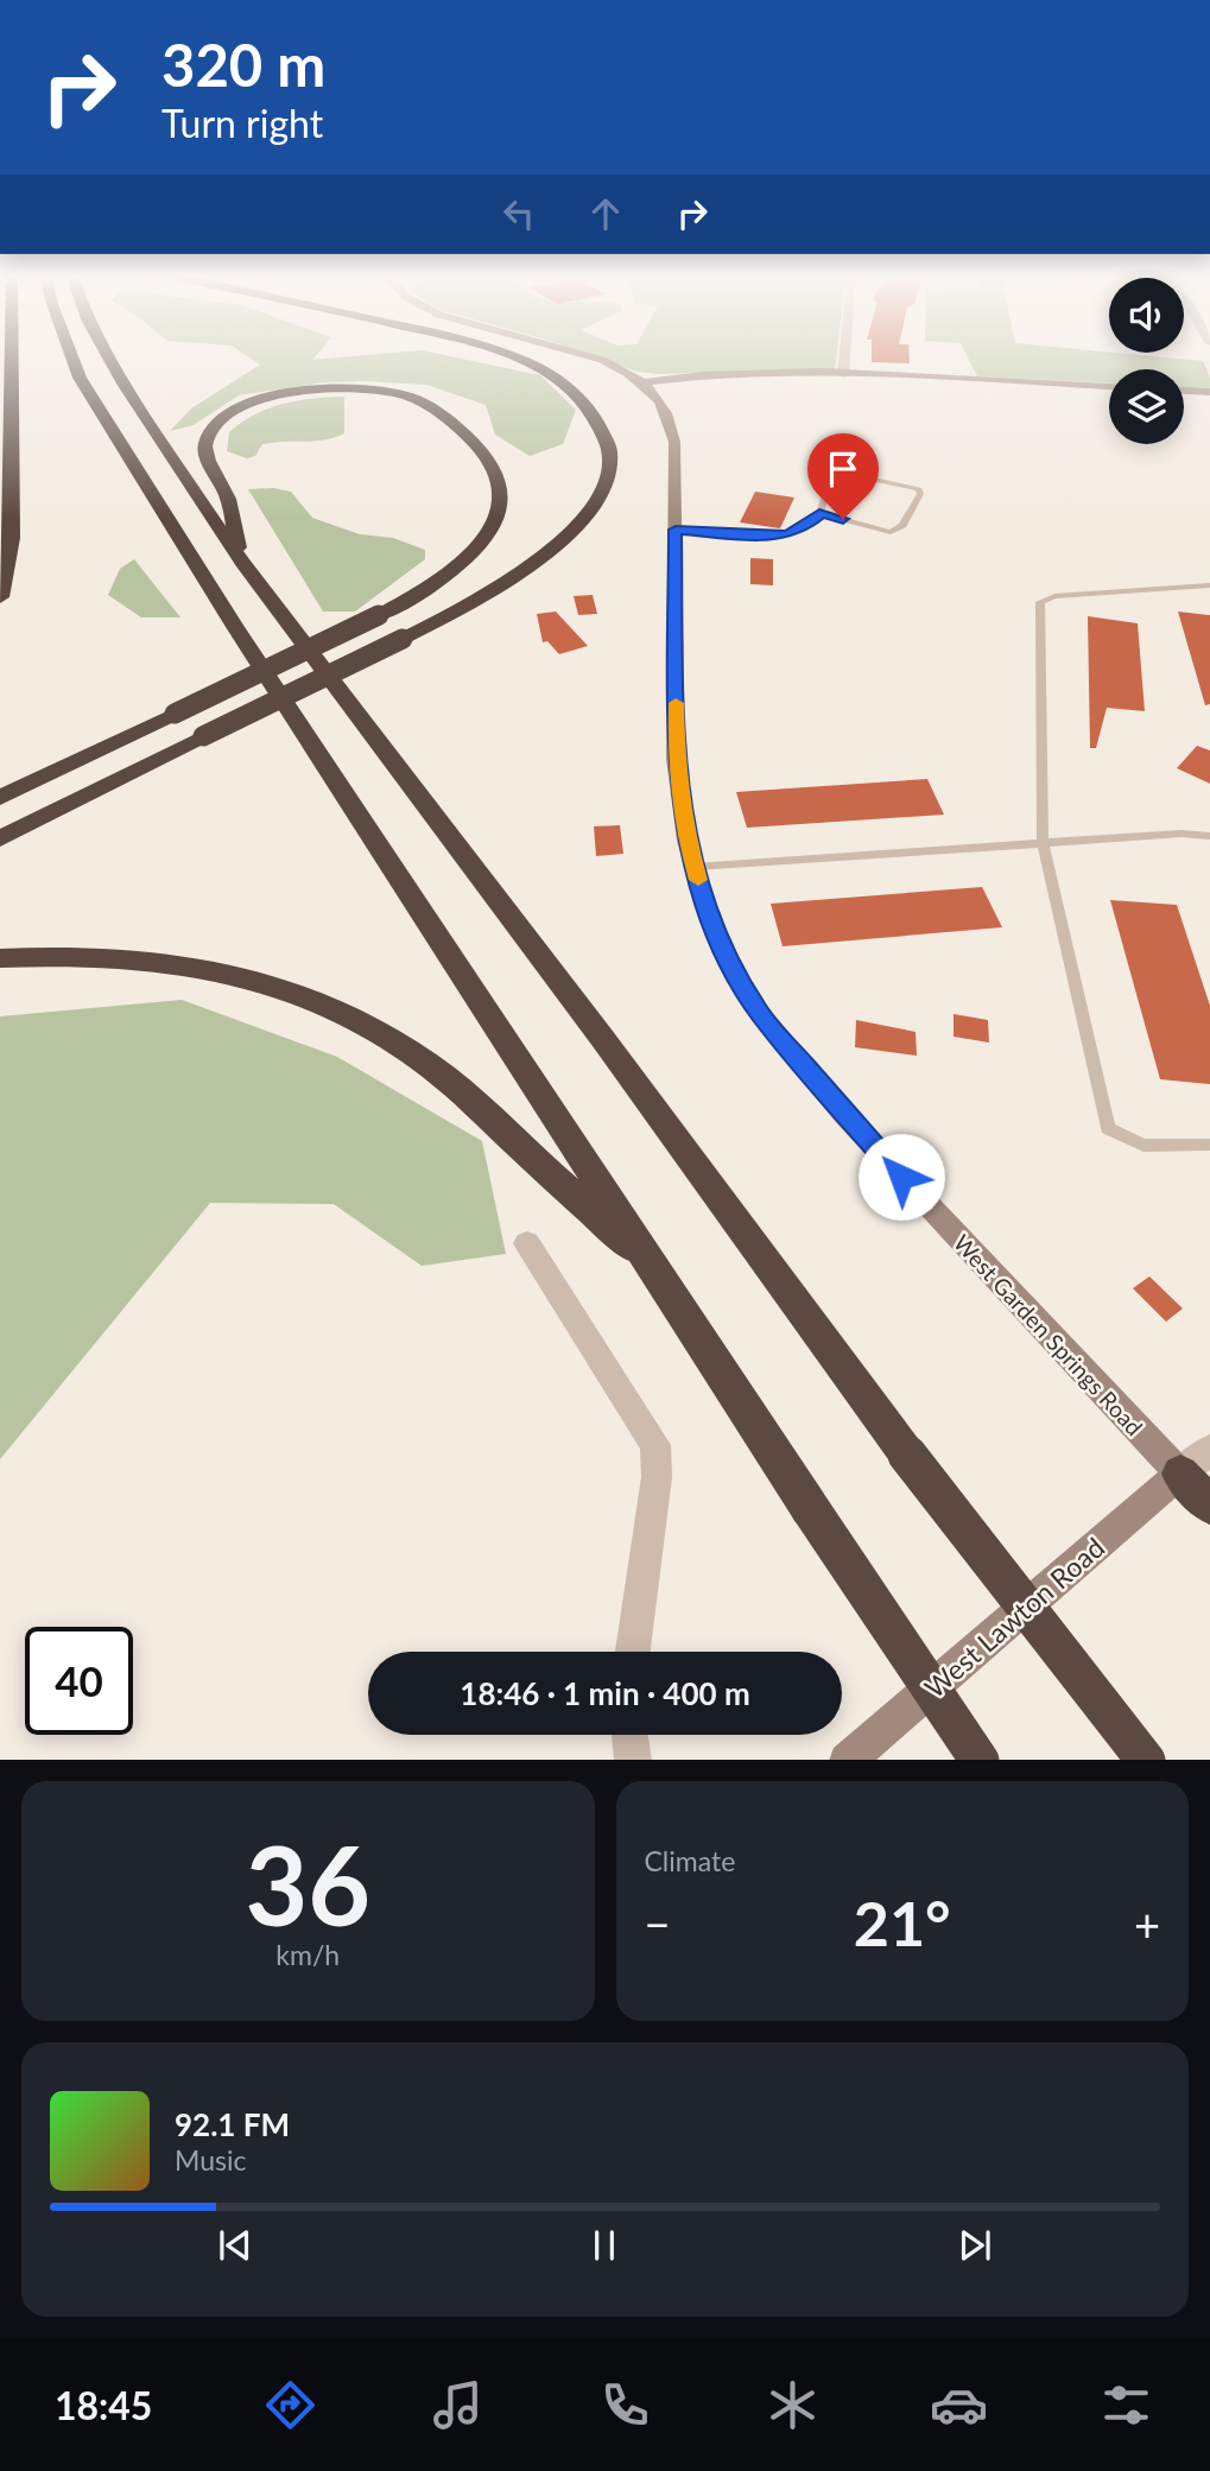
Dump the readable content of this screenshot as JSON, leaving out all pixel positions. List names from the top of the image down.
{
  "streets": {
    "street": ["West Garden Springs Road", "West Lawton Road"]
  },
  "crossings": [
    ["West Garden Springs Road", "West Lawton Road"]
  ],
  "page": {
    "turn": ["320 m", "Turn right"],
    "limit": "40",
    "trip": "18:46 · 1 min · 400 m",
    "tile": [
      ["36", "km/h"],
      "Climate"
    ],
    "heat": ["−", "21°", "+"],
    "song": ["92.1 FM", "Music"],
    "tabs": "18:45"
  }
}
